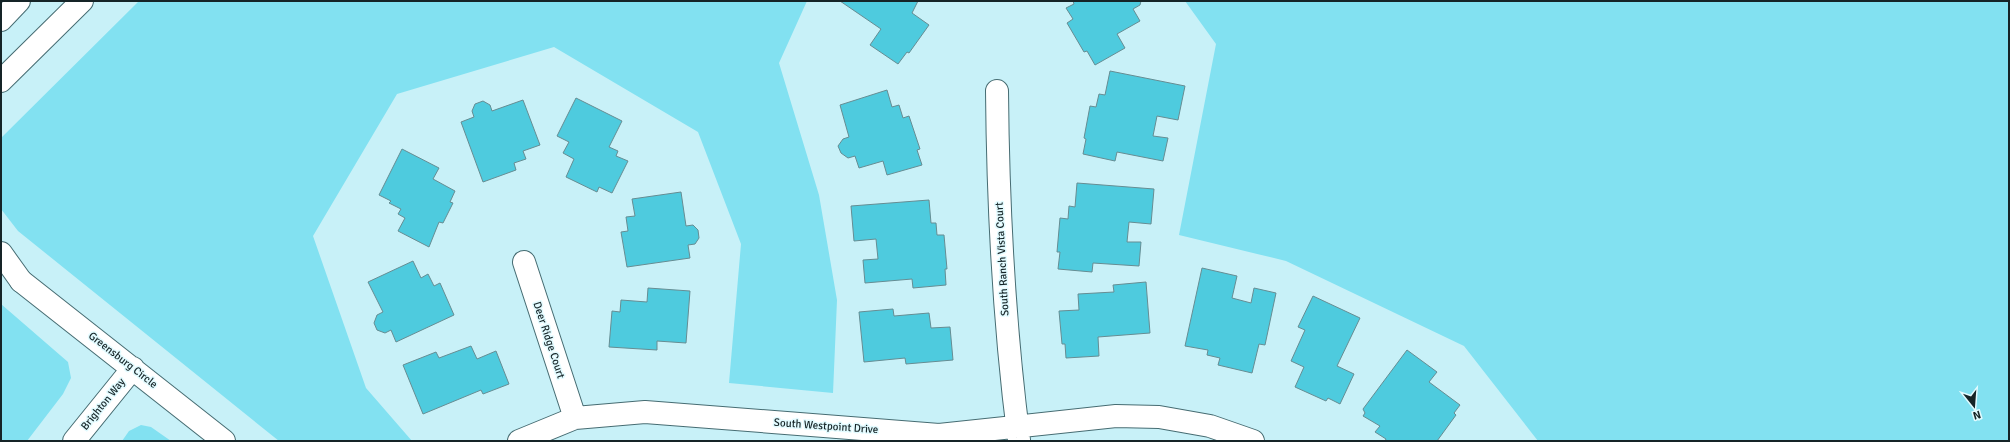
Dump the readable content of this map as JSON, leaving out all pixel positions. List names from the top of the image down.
{
  "streets": {
    "street": [
      "South Ranch Vista Court",
      "Deer Ridge Court",
      "Greensburg Circle",
      "Brighton Way",
      "South Westpoint Drive"
    ]
  },
  "crossings": [
    ["South Ranch Vista Court", "South Westpoint Drive"],
    ["Deer Ridge Court", "South Westpoint Drive"],
    ["Greensburg Circle", "Brighton Way"]
  ],
  "north": "bottom"
}
